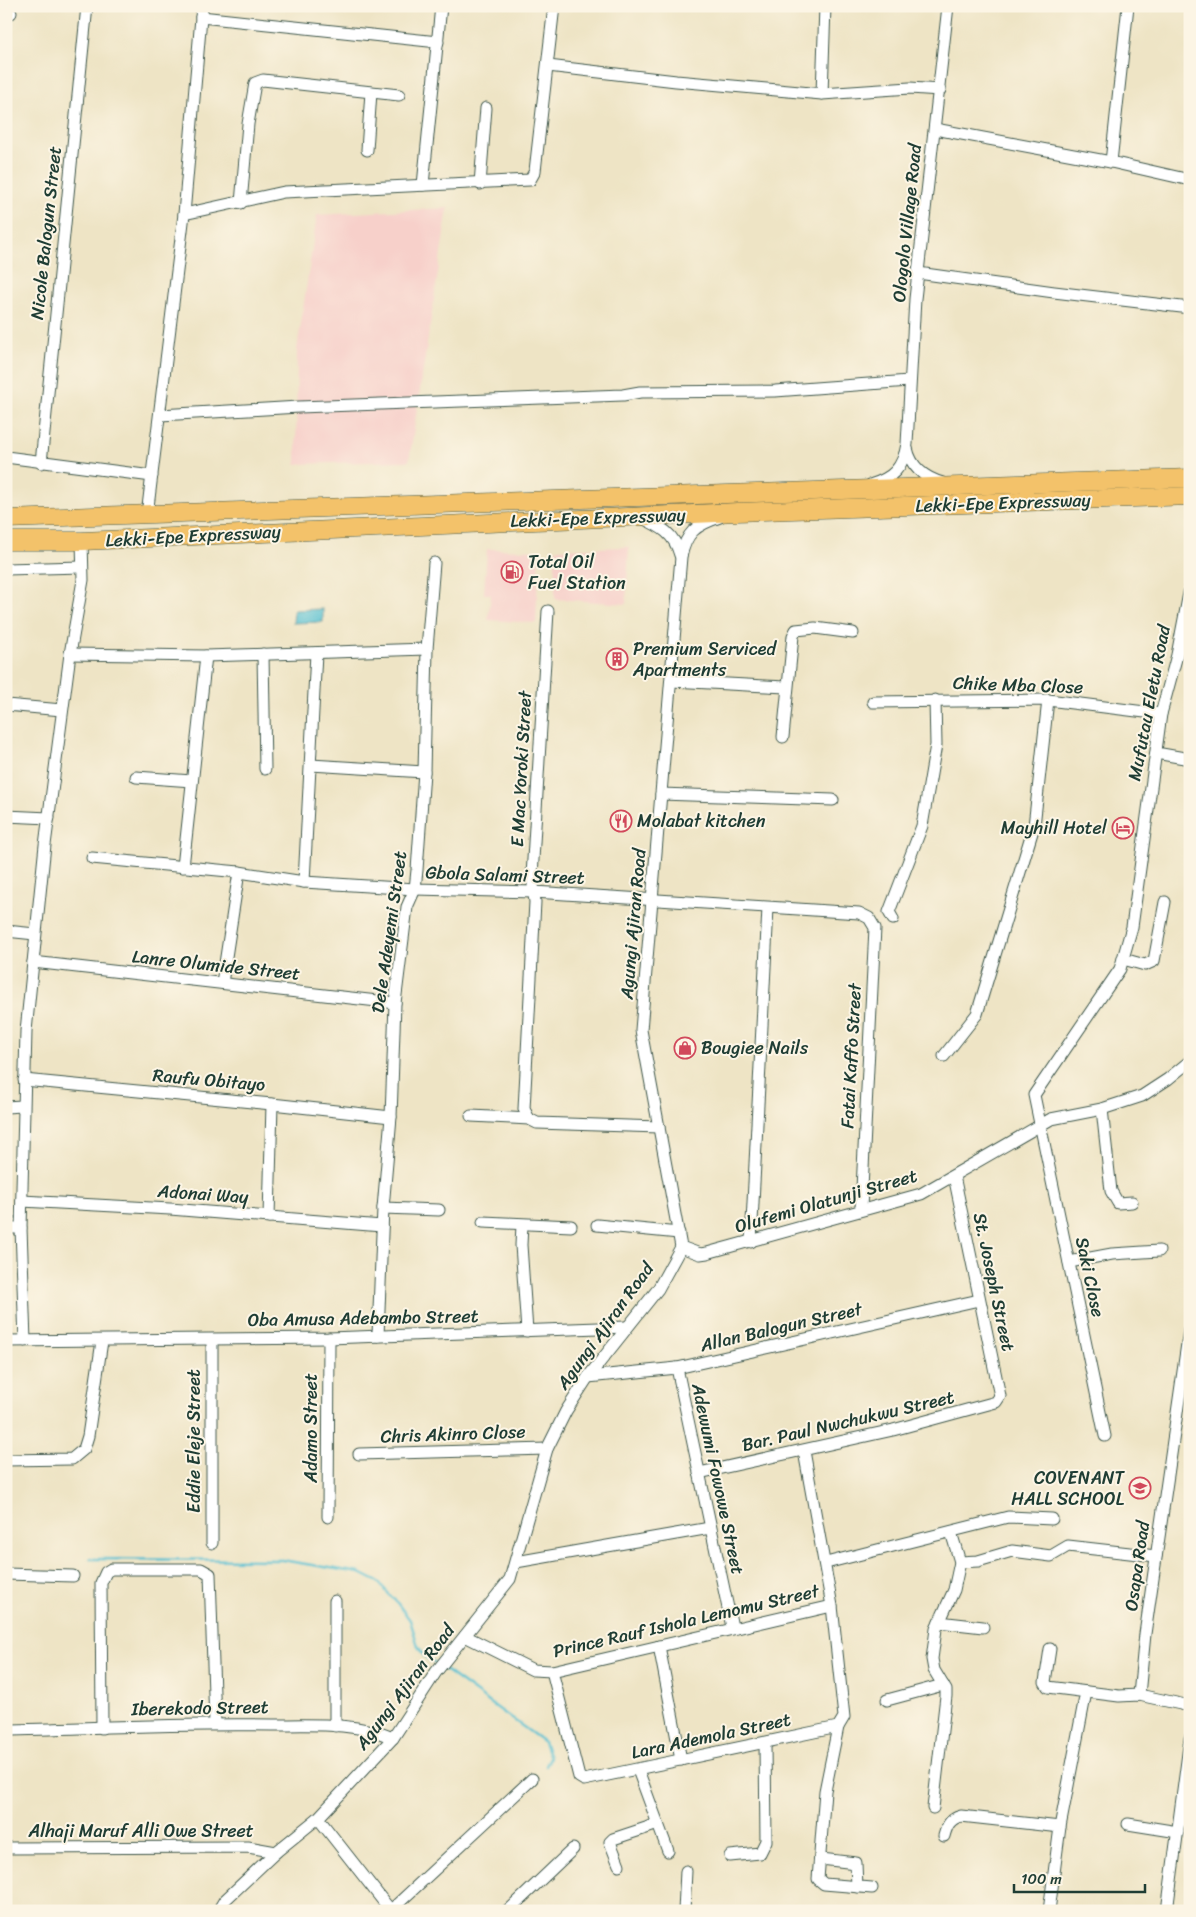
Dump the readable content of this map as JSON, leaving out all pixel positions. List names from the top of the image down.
{
  "streets": {
    "highway": ["Lekki-Epe Expressway"],
    "street": [
      "Ologolo Village Road",
      "Nicole Balogun Street",
      "Chike Mba Close",
      "Mufutau Eletu Road",
      "E Mac Yoroki Street",
      "Gbola Salami Street",
      "Agungi Ajiran Road",
      "Dele Adeyemi Street",
      "Lanre Olumide Street",
      "Fatai Kaffo Street",
      "Raufu Obitayo",
      "Adonai Way",
      "Olufemi Olatunji Street",
      "Saki Close",
      "St. Joseph Street",
      "Oba Amusa Adebambo Street",
      "Allan Balogun Street",
      "Bar. Paul Nwchukwu Street",
      "Adamo Street",
      "Chris Akinro Close",
      "Eddie Eleje Street",
      "Adewumi Fowowe Street",
      "Osapa Road",
      "Prince Rauf Ishola Lemomu Street",
      "Iberekodo Street",
      "Lara Ademola Street",
      "Alhaji Maruf Alli Owe Street"
    ]
  },
  "crossings": [
    ["Chike Mba Close", "Mufutau Eletu Road"],
    ["Mufutau Eletu Road", "Olufemi Olatunji Street"],
    ["Mufutau Eletu Road", "Saki Close"],
    ["E Mac Yoroki Street", "Gbola Salami Street"],
    ["Gbola Salami Street", "Agungi Ajiran Road"],
    ["Gbola Salami Street", "Dele Adeyemi Street"],
    ["Gbola Salami Street", "Fatai Kaffo Street"],
    ["Agungi Ajiran Road", "Olufemi Olatunji Street"],
    ["Agungi Ajiran Road", "Oba Amusa Adebambo Street"],
    ["Agungi Ajiran Road", "Allan Balogun Street"],
    ["Agungi Ajiran Road", "Chris Akinro Close"],
    ["Agungi Ajiran Road", "Prince Rauf Ishola Lemomu Street"],
    ["Agungi Ajiran Road", "Iberekodo Street"],
    ["Agungi Ajiran Road", "Alhaji Maruf Alli Owe Street"],
    ["Dele Adeyemi Street", "Lanre Olumide Street"],
    ["Dele Adeyemi Street", "Raufu Obitayo"],
    ["Dele Adeyemi Street", "Adonai Way"],
    ["Dele Adeyemi Street", "Oba Amusa Adebambo Street"],
    ["Fatai Kaffo Street", "Olufemi Olatunji Street"],
    ["Olufemi Olatunji Street", "Saki Close"],
    ["Olufemi Olatunji Street", "St. Joseph Street"],
    ["St. Joseph Street", "Allan Balogun Street"],
    ["St. Joseph Street", "Bar. Paul Nwchukwu Street"],
    ["Oba Amusa Adebambo Street", "Adamo Street"],
    ["Oba Amusa Adebambo Street", "Eddie Eleje Street"],
    ["Allan Balogun Street", "Adewumi Fowowe Street"],
    ["Bar. Paul Nwchukwu Street", "Adewumi Fowowe Street"],
    ["Adewumi Fowowe Street", "Prince Rauf Ishola Lemomu Street"],
    ["Prince Rauf Ishola Lemomu Street", "Lara Ademola Street"]
  ],
  "places": {
    "fuel station": ["Total Oil Fuel Station"],
    "building": ["Premium Serviced Apartments"],
    "restaurant": ["Molabat kitchen"],
    "hotel": ["Mayhill Hotel"],
    "shop": ["Bougiee Nails"],
    "school or university": ["COVENANT HALL SCHOOL"]
  },
  "scale_bar": "100 m"
}
